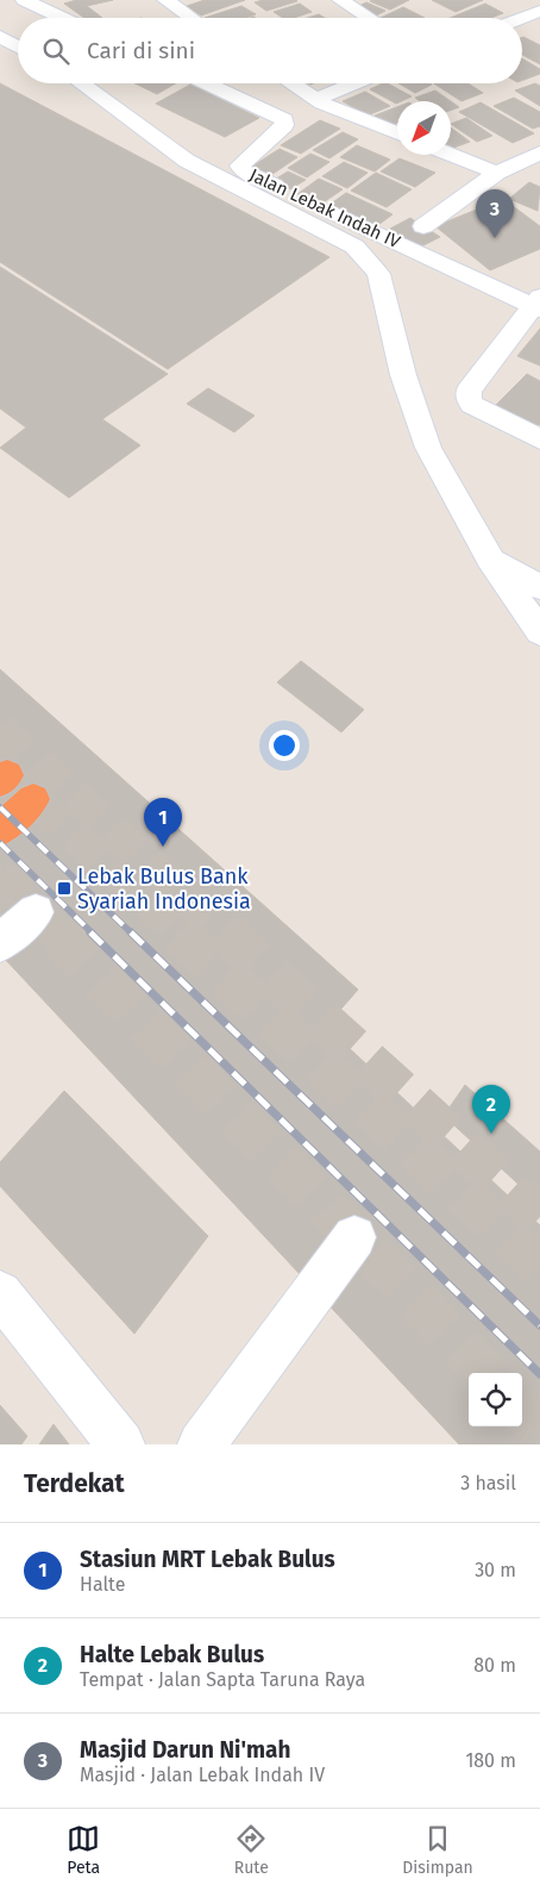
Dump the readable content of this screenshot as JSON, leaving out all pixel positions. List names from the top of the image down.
{
  "streets": {
    "street": ["Jalan Lebak Indah IV"]
  },
  "places": {
    "transit": ["Lebak Bulus Bank Syariah Indonesia"]
  },
  "north": "bottom left",
  "page": {
    "search": "Cari di sini",
    "pins": ["3", "1", "2"],
    "heading": ["Terdekat", "3 hasil"],
    "list": [
      {
        "mark": "1",
        "name": "Stasiun MRT Lebak Bulus",
        "note": "Halte",
        "value": "30 m"
      },
      {
        "mark": "2",
        "name": "Halte Lebak Bulus",
        "note": "Tempat · Jalan Sapta Taruna Raya",
        "value": "80 m"
      },
      {
        "mark": "3",
        "name": "Masjid Darun Ni'mah",
        "note": "Masjid · Jalan Lebak Indah IV",
        "value": "180 m"
      }
    ],
    "nav": ["Peta", "Rute", "Disimpan"]
  }
}
